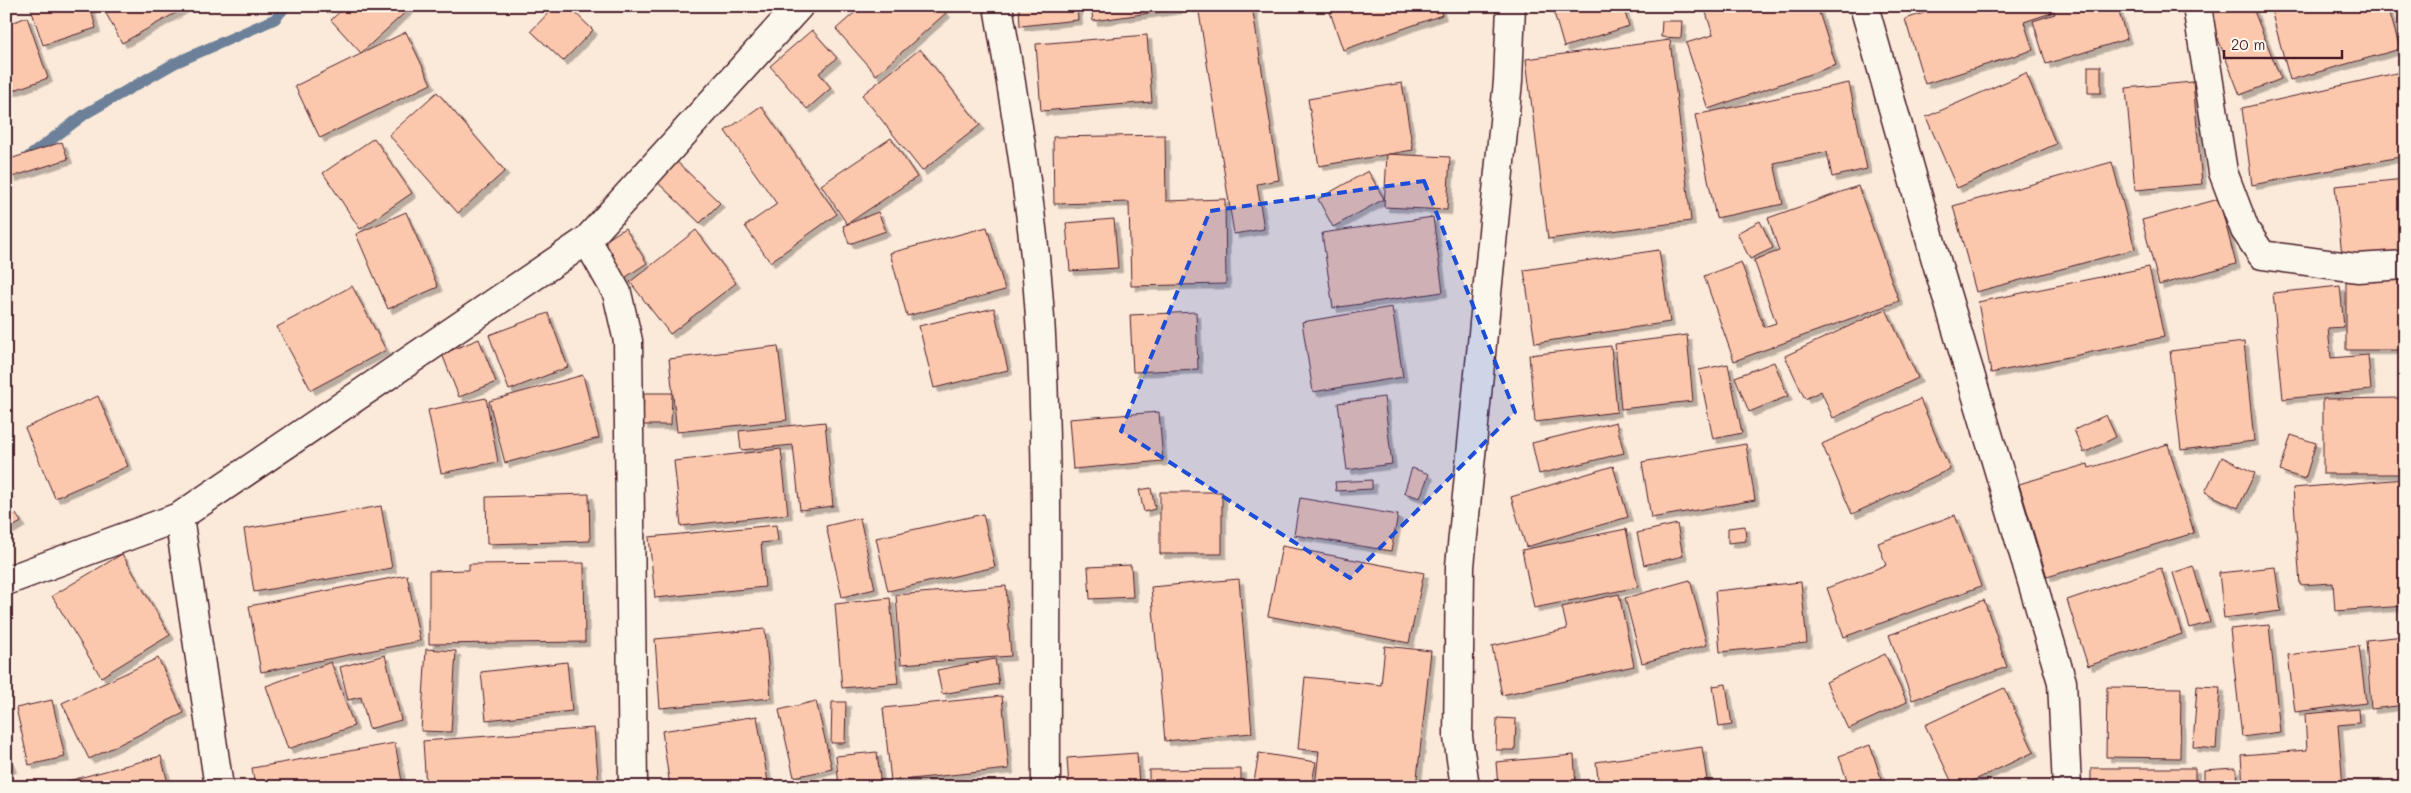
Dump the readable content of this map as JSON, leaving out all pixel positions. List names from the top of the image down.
{
  "scale_bar": "20 m"
}
